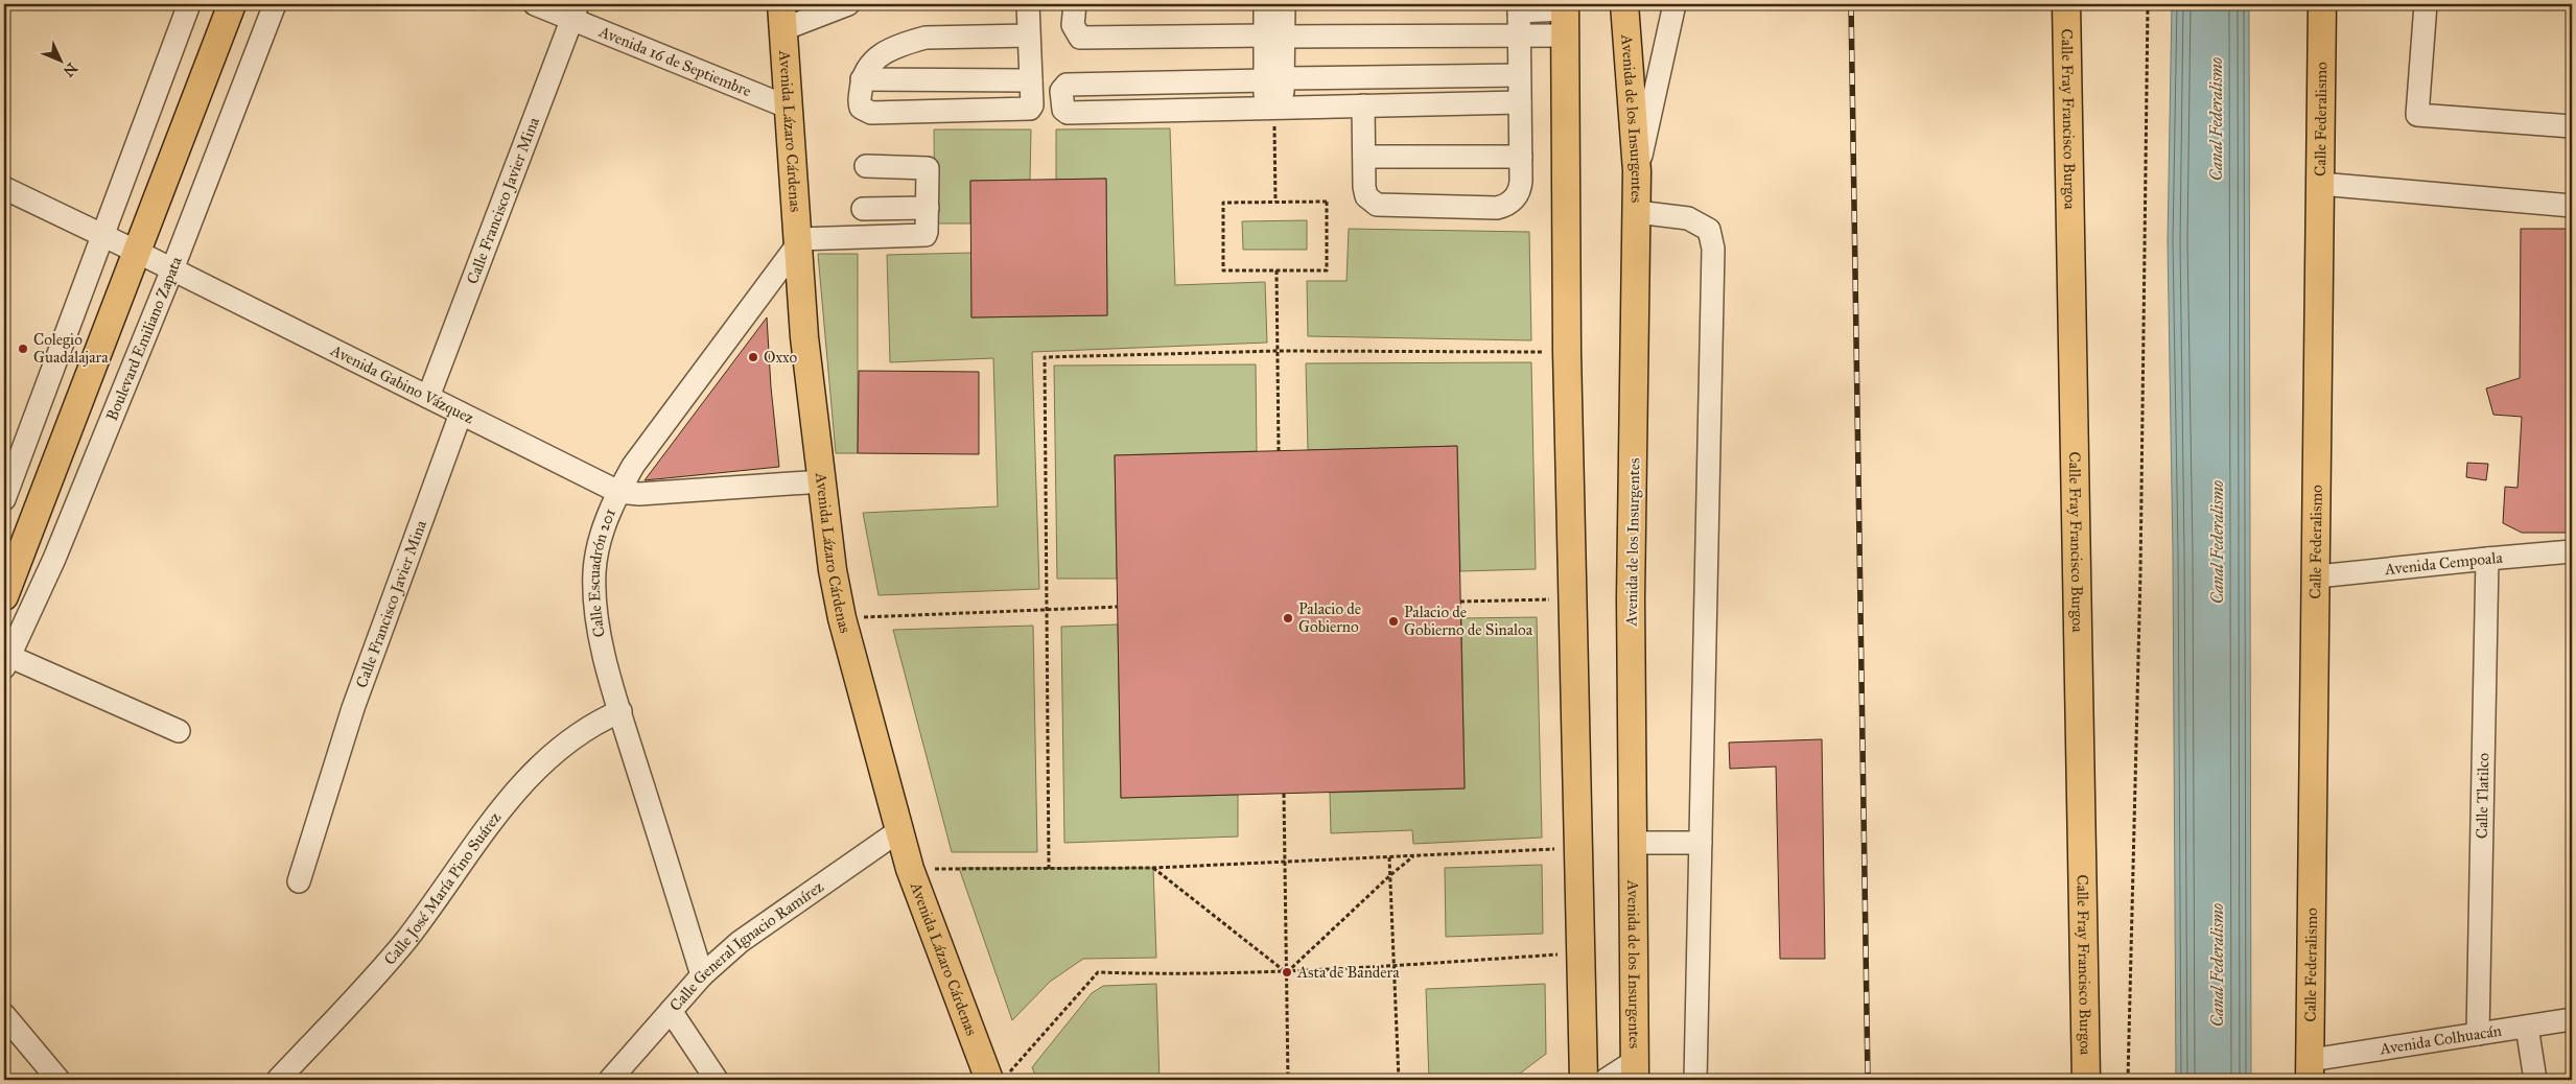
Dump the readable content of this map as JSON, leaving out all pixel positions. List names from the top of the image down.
{
  "streets": {
    "main road": [
      "Avenida de los Insurgentes",
      "Calle Fray Francisco Burgoa",
      "Calle Federalismo",
      "Avenida Lázaro Cárdenas"
    ],
    "street": [
      "Avenida 16 de Septiembre",
      "Calle Francisco Javier Mina",
      "Boulevard Emiliano Zapata",
      "Avenida Gabino Vázquez",
      "Avenida Cempoala",
      "Calle Escuadrón 201",
      "Calle Tlatilco",
      "Calle José María Pino Suárez",
      "Calle General Ignacio Ramírez",
      "Avenida Colhuacán"
    ]
  },
  "crossings": [
    ["Avenida 16 de Septiembre", "Avenida Lázaro Cárdenas"],
    ["Avenida 16 de Septiembre", "Calle Francisco Javier Mina"],
    ["Calle Federalismo", "Avenida Cempoala"],
    ["Calle Federalismo", "Avenida Colhuacán"],
    ["Avenida Lázaro Cárdenas", "Avenida Gabino Vázquez"],
    ["Avenida Lázaro Cárdenas", "Calle Escuadrón 201"],
    ["Avenida Lázaro Cárdenas", "Calle General Ignacio Ramírez"],
    ["Calle Francisco Javier Mina", "Avenida Gabino Vázquez"],
    ["Boulevard Emiliano Zapata", "Avenida Gabino Vázquez"],
    ["Avenida Gabino Vázquez", "Calle Escuadrón 201"],
    ["Avenida Cempoala", "Calle Tlatilco"],
    ["Calle Escuadrón 201", "Calle José María Pino Suárez"],
    ["Calle Escuadrón 201", "Calle General Ignacio Ramírez"],
    ["Calle Tlatilco", "Avenida Colhuacán"]
  ],
  "water": ["Canal Federalismo"],
  "places": [
    "Colegio Guadalajara",
    "Oxxo",
    "Palacio de Gobierno",
    "Palacio de Gobierno de Sinaloa",
    "Asta de Bandera"
  ],
  "north": "bottom right"
}
